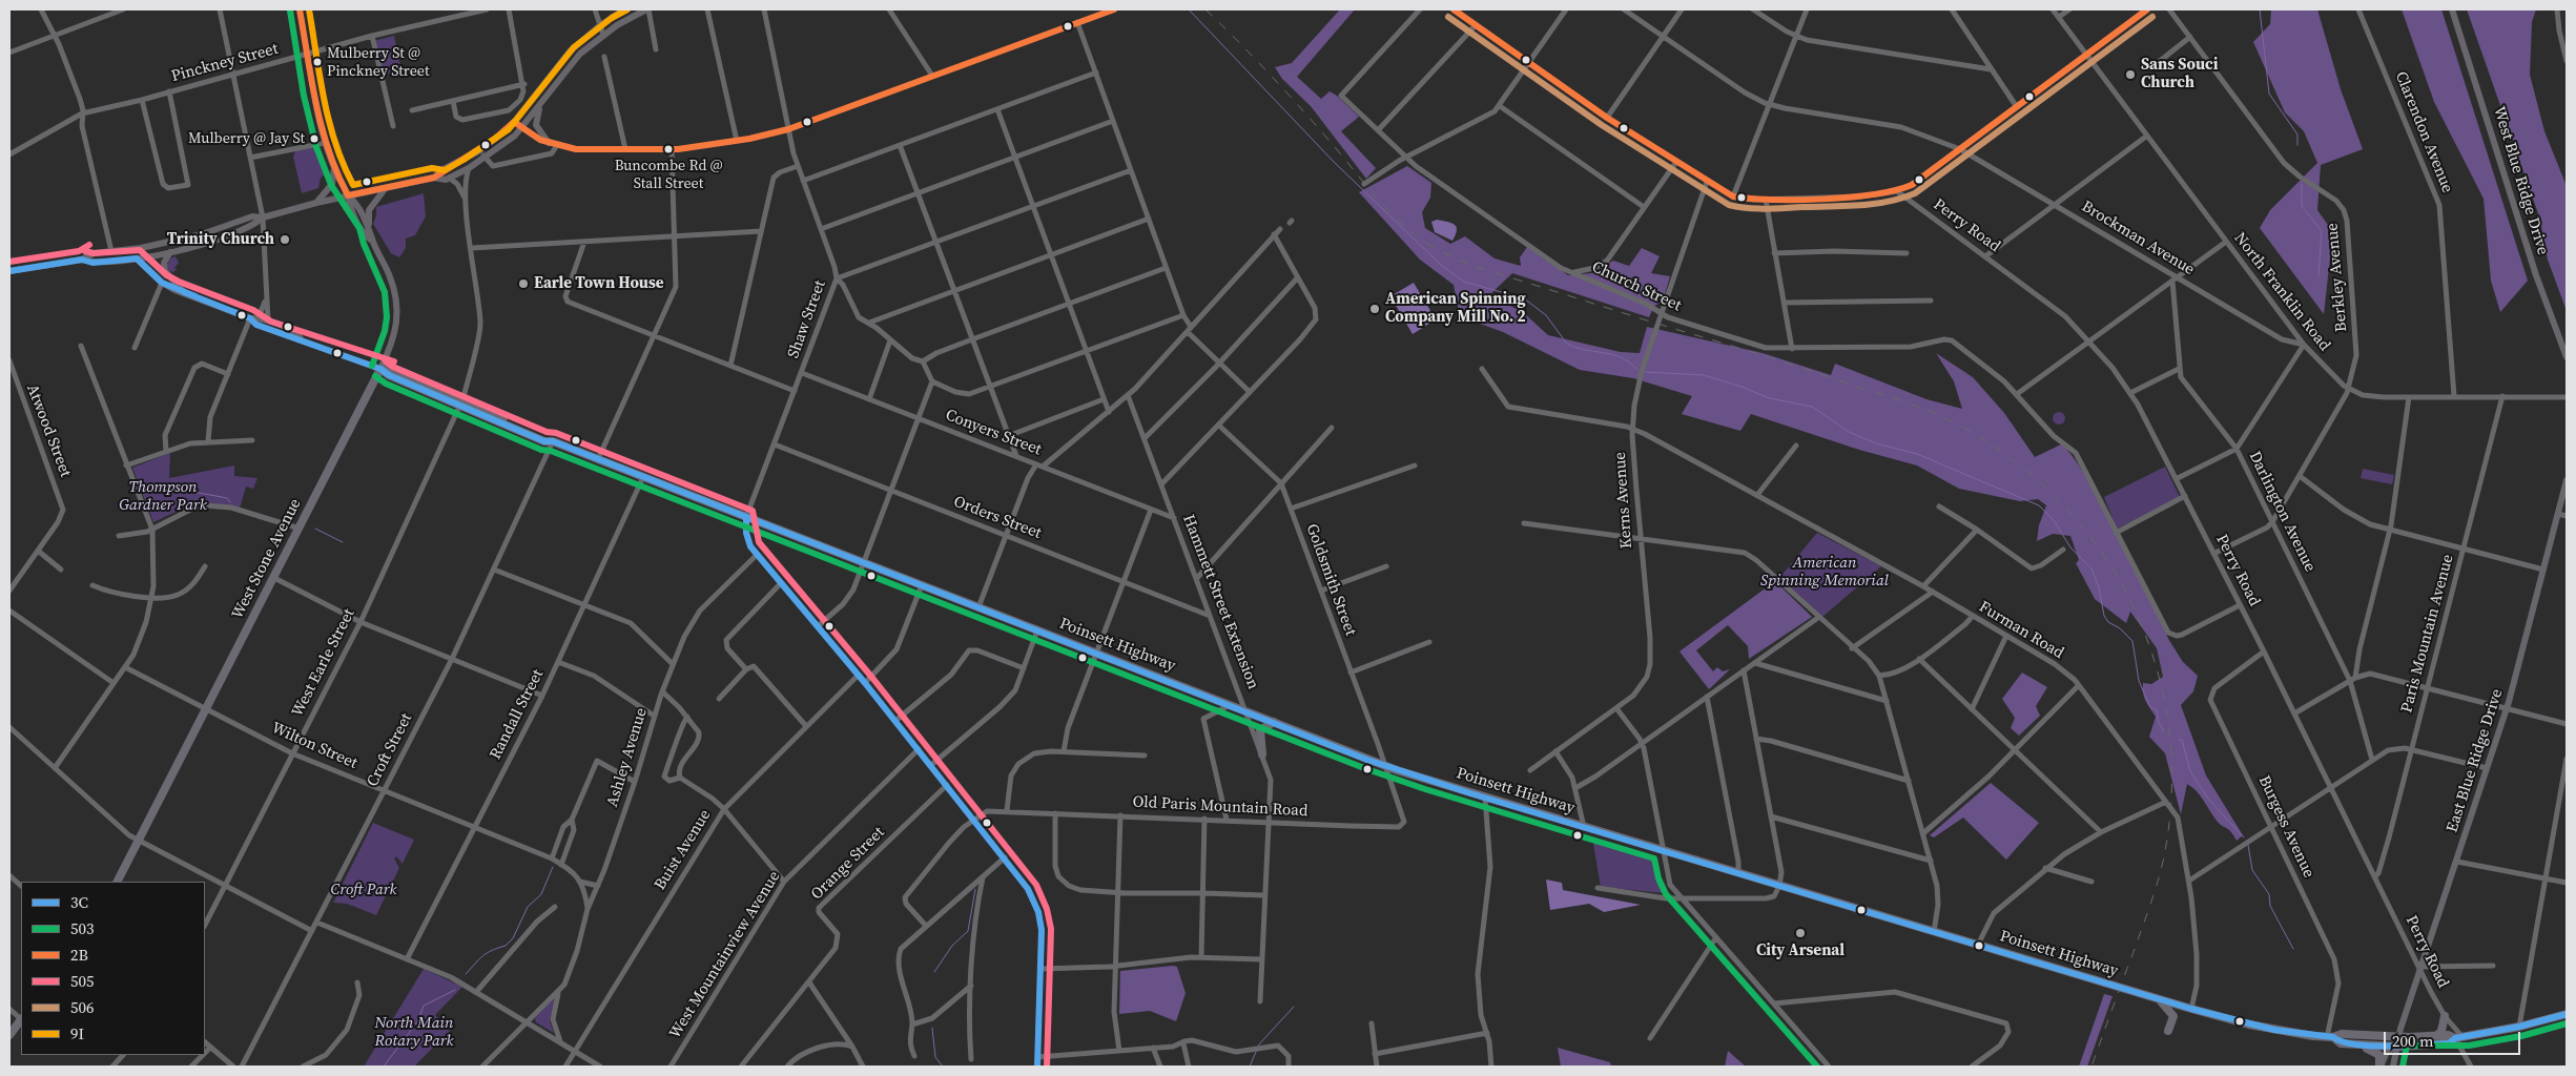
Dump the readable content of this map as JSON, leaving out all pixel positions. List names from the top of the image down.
{
  "streets": {
    "highway": ["West Stone Avenue", "Poinsett Highway"],
    "main road": ["West Blue Ridge Drive", "East Blue Ridge Drive"],
    "street": [
      "Pinckney Street",
      "Clarendon Avenue",
      "Perry Road",
      "Brockman Avenue",
      "Berkley Avenue",
      "Church Street",
      "North Franklin Road",
      "Shaw Street",
      "Atwood Street",
      "Conyers Street",
      "Kerns Avenue",
      "Darlington Avenue",
      "Orders Street",
      "Goldsmith Street",
      "Hammett Street Extension",
      "Furman Road",
      "Paris Mountain Avenue",
      "West Earle Street",
      "Randall Street",
      "Wilton Street",
      "Croft Street",
      "Ashley Avenue",
      "Old Paris Mountain Road",
      "Burgess Avenue",
      "Buist Avenue",
      "Orange Street",
      "West Mountainview Avenue"
    ]
  },
  "crossings": [
    ["Clarendon Avenue", "North Franklin Road"],
    ["Perry Road", "Berkley Avenue"],
    ["Perry Road", "Paris Mountain Avenue"],
    ["Perry Road", "Poinsett Highway"],
    ["Perry Road", "East Blue Ridge Drive"],
    ["Perry Road", "Burgess Avenue"],
    ["Brockman Avenue", "North Franklin Road"],
    ["Brockman Avenue", "Darlington Avenue"],
    ["Berkley Avenue", "North Franklin Road"],
    ["Berkley Avenue", "Darlington Avenue"],
    ["Church Street", "Kerns Avenue"],
    ["North Franklin Road", "Paris Mountain Avenue"],
    ["Shaw Street", "Conyers Street"],
    ["Shaw Street", "Orders Street"],
    ["Shaw Street", "Poinsett Highway"],
    ["Conyers Street", "Hammett Street Extension"],
    ["Kerns Avenue", "Furman Road"],
    ["Orders Street", "Hammett Street Extension"],
    ["West Stone Avenue", "Poinsett Highway"],
    ["West Stone Avenue", "Wilton Street"],
    ["Goldsmith Street", "Poinsett Highway"],
    ["Goldsmith Street", "Old Paris Mountain Road"],
    ["Hammett Street Extension", "Poinsett Highway"],
    ["Hammett Street Extension", "Old Paris Mountain Road"],
    ["Furman Road", "Poinsett Highway"],
    ["Poinsett Highway", "West Earle Street"],
    ["Poinsett Highway", "Randall Street"],
    ["Poinsett Highway", "Croft Street"],
    ["Poinsett Highway", "East Blue Ridge Drive"],
    ["Poinsett Highway", "Old Paris Mountain Road"],
    ["Poinsett Highway", "Burgess Avenue"],
    ["West Earle Street", "Wilton Street"],
    ["Randall Street", "Wilton Street"],
    ["Wilton Street", "Croft Street"],
    ["Wilton Street", "Ashley Avenue"]
  ],
  "parks": [
    "Thompson Gardner Park",
    "American Spinning Memorial",
    "Croft Park",
    "North Main Rotary Park"
  ],
  "places": [
    "Mulberry St @ Pinckney Street",
    "Sans Souci Church",
    "Mulberry @ Jay St",
    "Buncombe Rd @ Stall Street",
    "Trinity Church",
    "Earle Town House",
    "American Spinning Company Mill No. 2",
    "City Arsenal"
  ],
  "lines": [
    "transit line 2B",
    "transit line 9I",
    "transit line 503",
    "transit line 506",
    "transit line 505",
    "transit line 3C"
  ],
  "legend": [
    "3C",
    "503",
    "2B",
    "505",
    "506",
    "9I"
  ],
  "scale_bar": "200 m"
}
